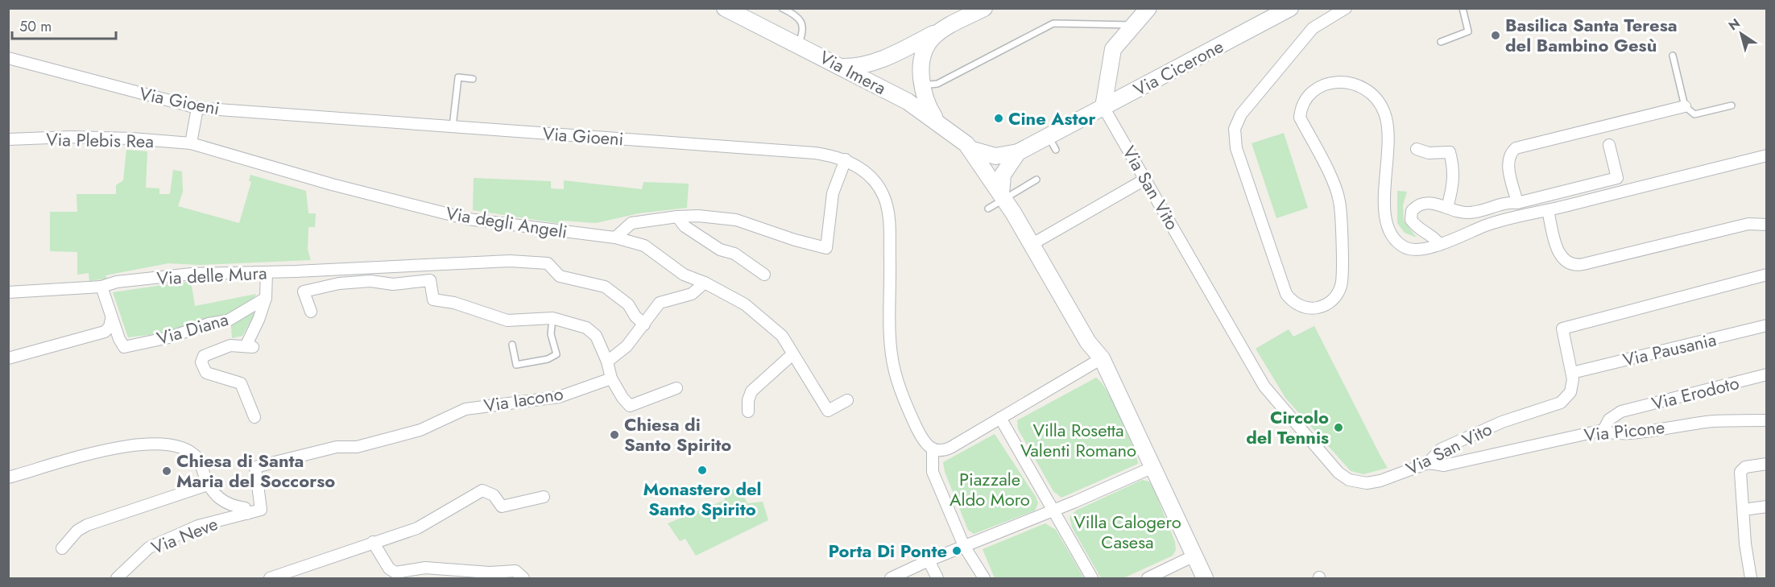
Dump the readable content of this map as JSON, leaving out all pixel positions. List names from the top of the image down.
{
  "streets": {
    "main road": ["Via Cicerone", "Via Imera"],
    "street": [
      "Via Gioeni",
      "Via Plebis Rea",
      "Via San Vito",
      "Via degli Angeli",
      "Via delle Mura",
      "Via Diana",
      "Via Pausania",
      "Via Erodoto",
      "Via Iacono",
      "Via Picone",
      "Via Neve"
    ]
  },
  "crossings": [
    ["Via Cicerone", "Via San Vito"],
    ["Via Plebis Rea", "Via degli Angeli"],
    ["Via San Vito", "Via Pausania"],
    ["Via San Vito", "Via Picone"],
    ["Via delle Mura", "Via Diana"],
    ["Via Erodoto", "Via Picone"],
    ["Via Iacono", "Via Neve"]
  ],
  "parks": ["Villa Rosetta Valenti Romano", "Piazzale Aldo Moro", "Villa Calogero Casesa"],
  "places": [
    "Basilica Santa Teresa del Bambino Gesù",
    "Cine Astor",
    "Circolo del Tennis",
    "Chiesa di Santo Spirito",
    "Monastero del Santo Spirito",
    "Chiesa di Santa Maria del Soccorso",
    "Porta Di Ponte"
  ],
  "scale_bar": "50 m",
  "north": "top left"
}
